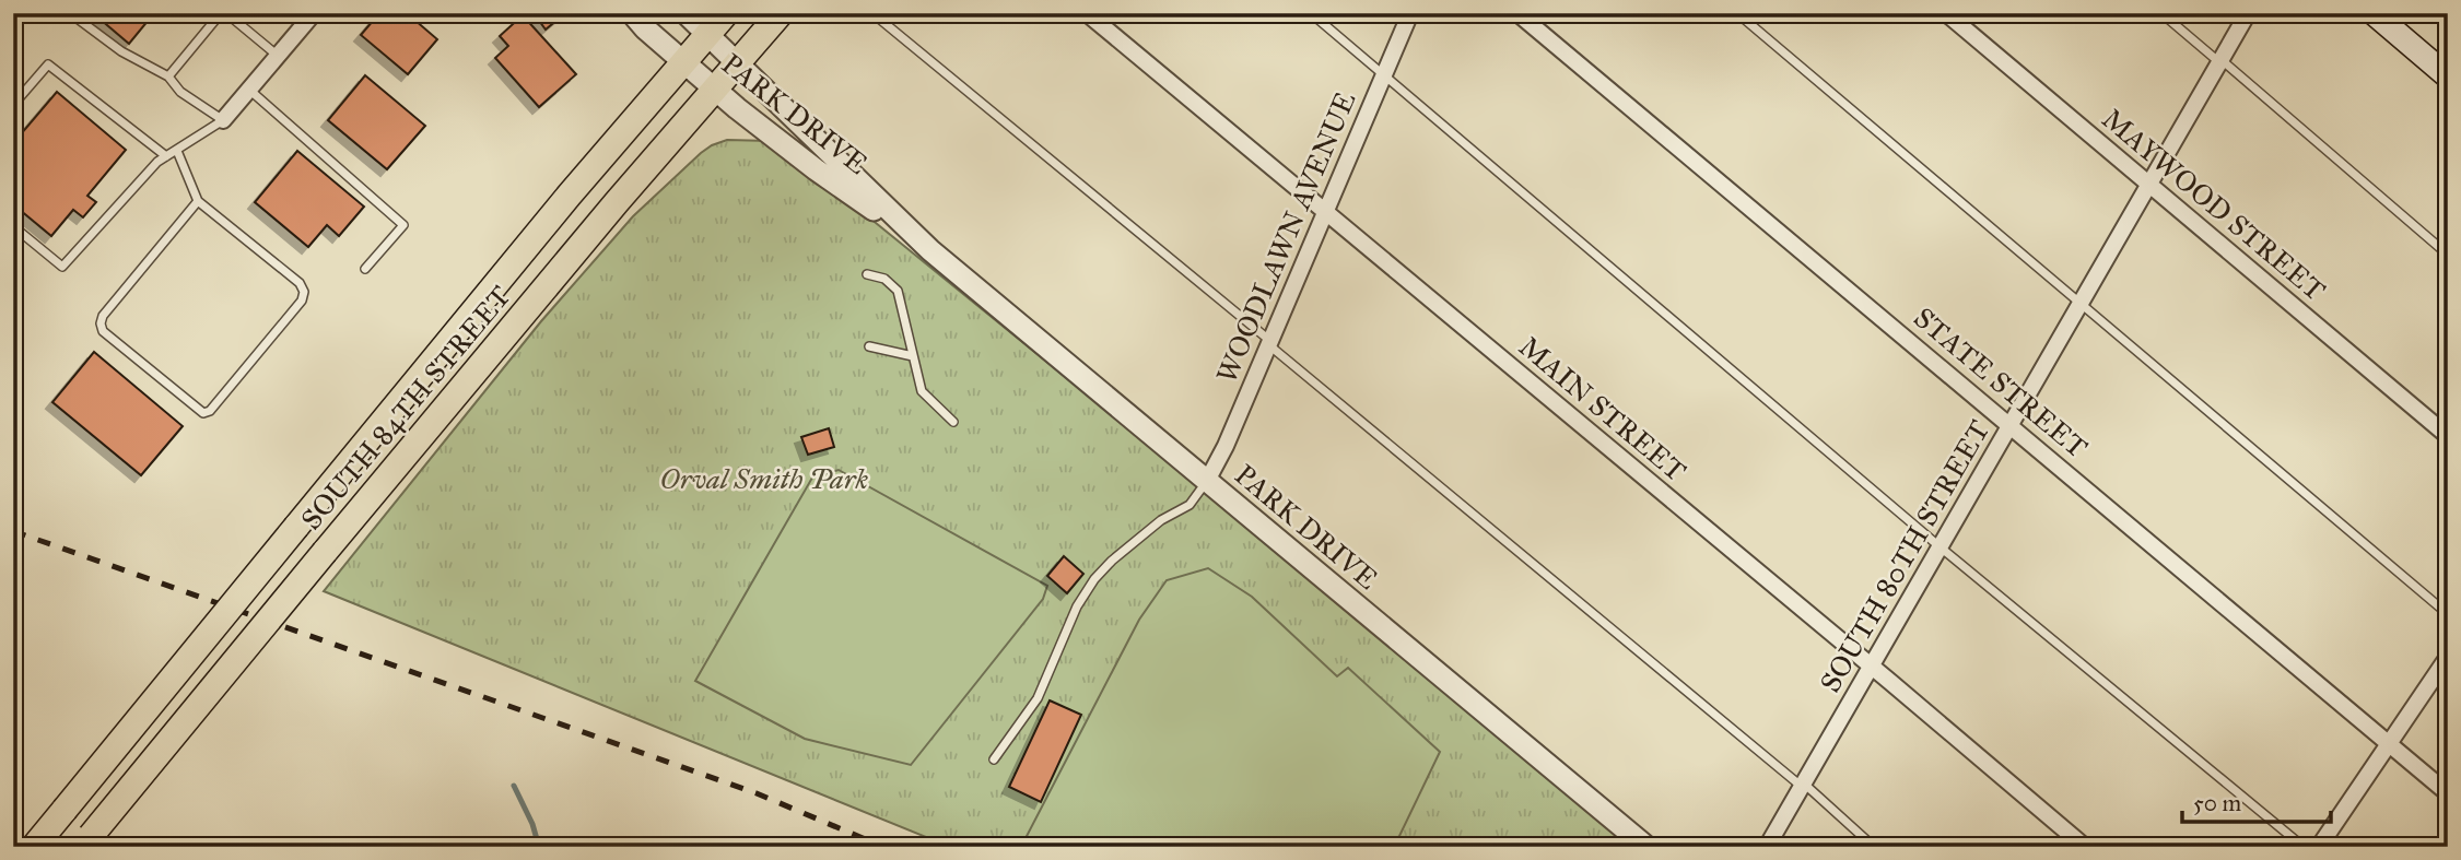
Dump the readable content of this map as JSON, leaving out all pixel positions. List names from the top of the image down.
{
  "streets": {
    "main road": ["SOUTH 84TH STREET"],
    "street": [
      "PARK DRIVE",
      "MAYWOOD STREET",
      "WOODLAWN AVENUE",
      "STATE STREET",
      "MAIN STREET",
      "SOUTH 80TH STREET"
    ]
  },
  "crossings": [
    ["PARK DRIVE", "WOODLAWN AVENUE"],
    ["PARK DRIVE", "SOUTH 84TH STREET"],
    ["MAYWOOD STREET", "SOUTH 80TH STREET"],
    ["WOODLAWN AVENUE", "MAIN STREET"],
    ["STATE STREET", "SOUTH 80TH STREET"],
    ["MAIN STREET", "SOUTH 80TH STREET"]
  ],
  "parks": ["Orval Smith Park"],
  "scale_bar": "50 m"
}
